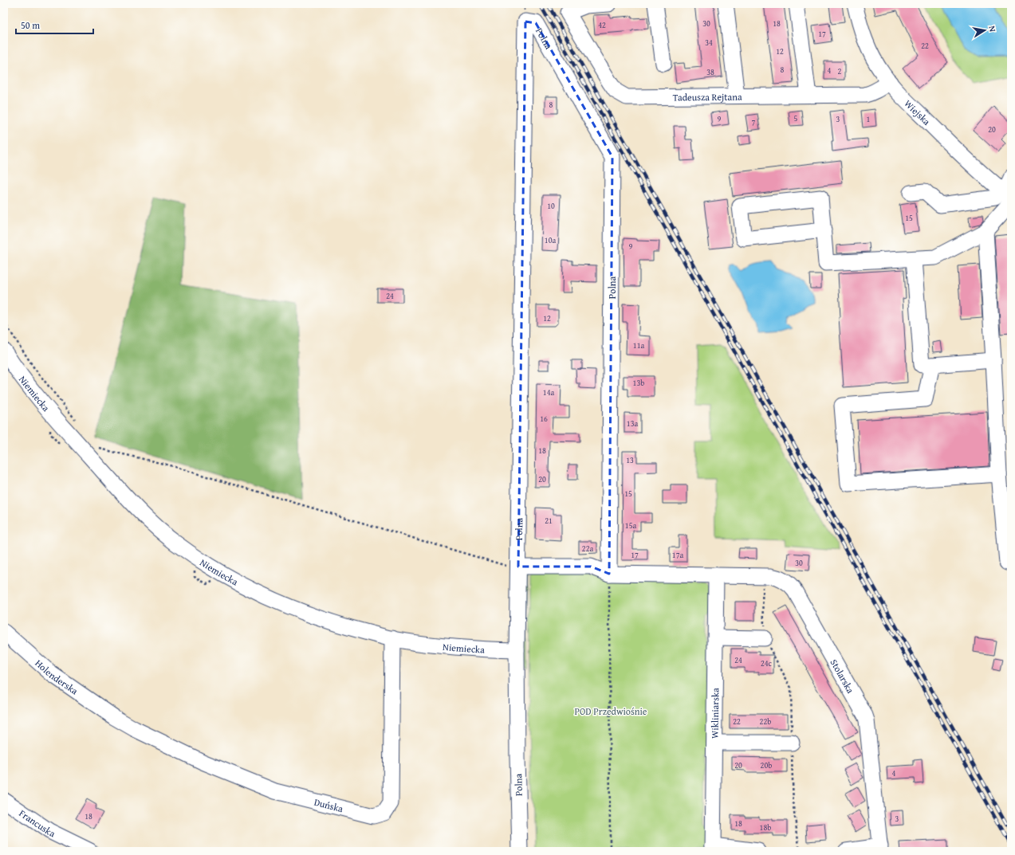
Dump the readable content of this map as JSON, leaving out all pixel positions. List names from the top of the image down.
{
  "streets": {
    "street": [
      "Polna",
      "Tadeusza Rejtana",
      "Wiejska",
      "Niemiecka",
      "Holenderska",
      "Stolarska",
      "Wikliniarska",
      "Duńska",
      "Francuska"
    ]
  },
  "crossings": [
    ["Polna", "Niemiecka"],
    ["Tadeusza Rejtana", "Wiejska"],
    ["Niemiecka", "Duńska"],
    ["Holenderska", "Duńska"],
    ["Stolarska", "Wikliniarska"]
  ],
  "parks": ["POD Przedwiośnie"],
  "house_numbers": [
    "30",
    "18",
    "42",
    "17",
    "34",
    "22",
    "12",
    "8",
    "4",
    "2",
    "38",
    "8",
    "5",
    "9",
    "3",
    "1",
    "7",
    "20",
    "10",
    "15",
    "10a",
    "9",
    "24",
    "12",
    "11a",
    "13b",
    "14a",
    "16",
    "13a",
    "18",
    "13",
    "20",
    "15",
    "21",
    "15a",
    "22a",
    "17",
    "17a",
    "30",
    "24",
    "24c",
    "22",
    "22b",
    "20",
    "20b",
    "4",
    "18",
    "3",
    "18",
    "18b"
  ],
  "scale_bar": "50 m",
  "north": "right"
}
